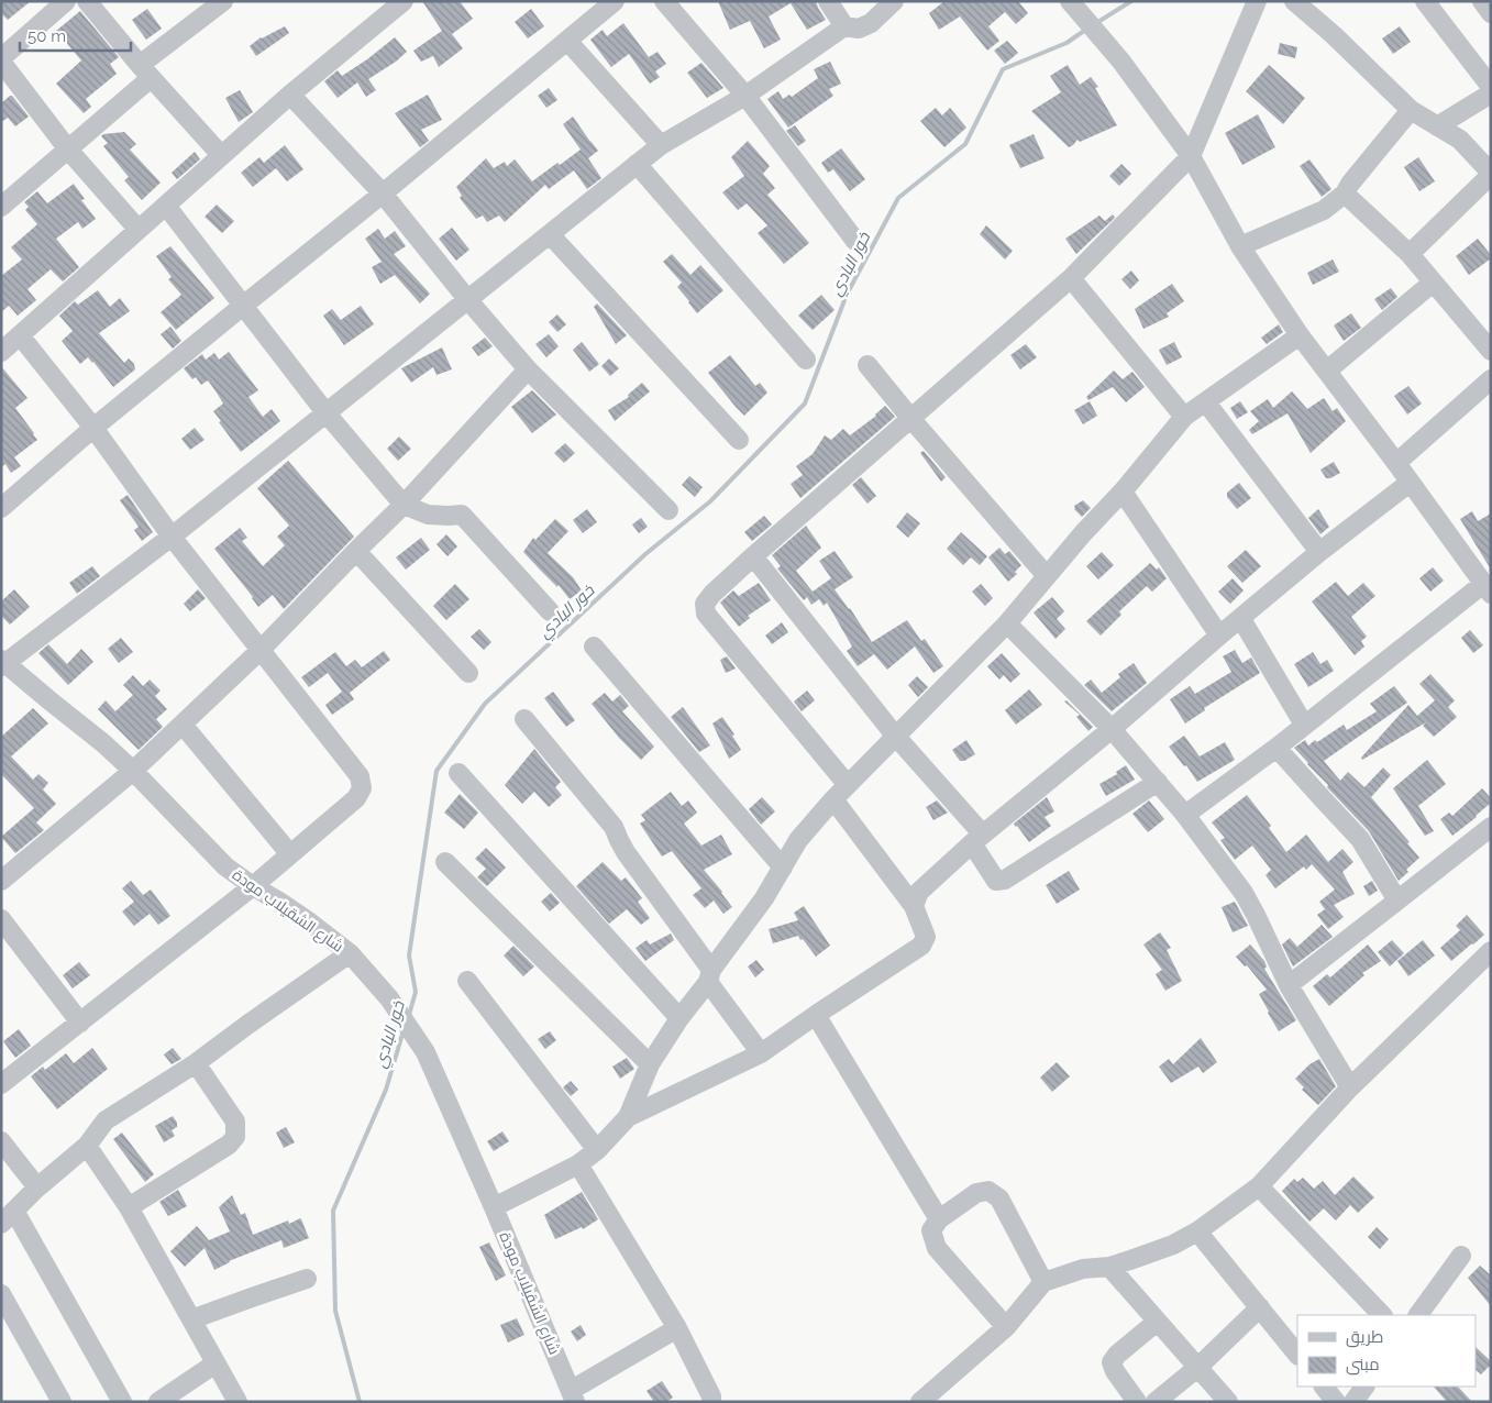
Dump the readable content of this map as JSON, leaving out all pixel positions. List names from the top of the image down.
{
  "streets": {
    "street": ["شارع الشقيلاب مودة"]
  },
  "water": ["خور البادي"],
  "legend": ["طريق", "مبنى"],
  "scale_bar": "50 m"
}
